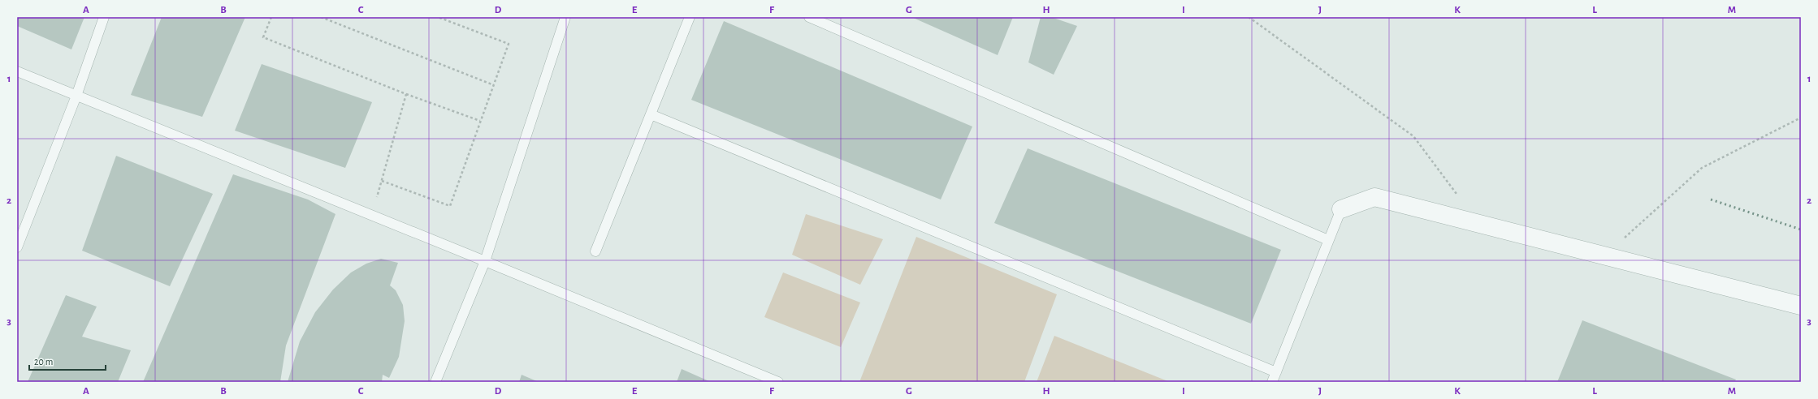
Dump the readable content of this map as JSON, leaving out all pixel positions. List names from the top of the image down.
{
  "scale_bar": "20 m",
  "grid": {
    "columns": [
      "A",
      "B",
      "C",
      "D",
      "E",
      "F",
      "G",
      "H",
      "I",
      "J",
      "K",
      "L",
      "M"
    ],
    "rows": ["1", "2", "3"]
  }
}
